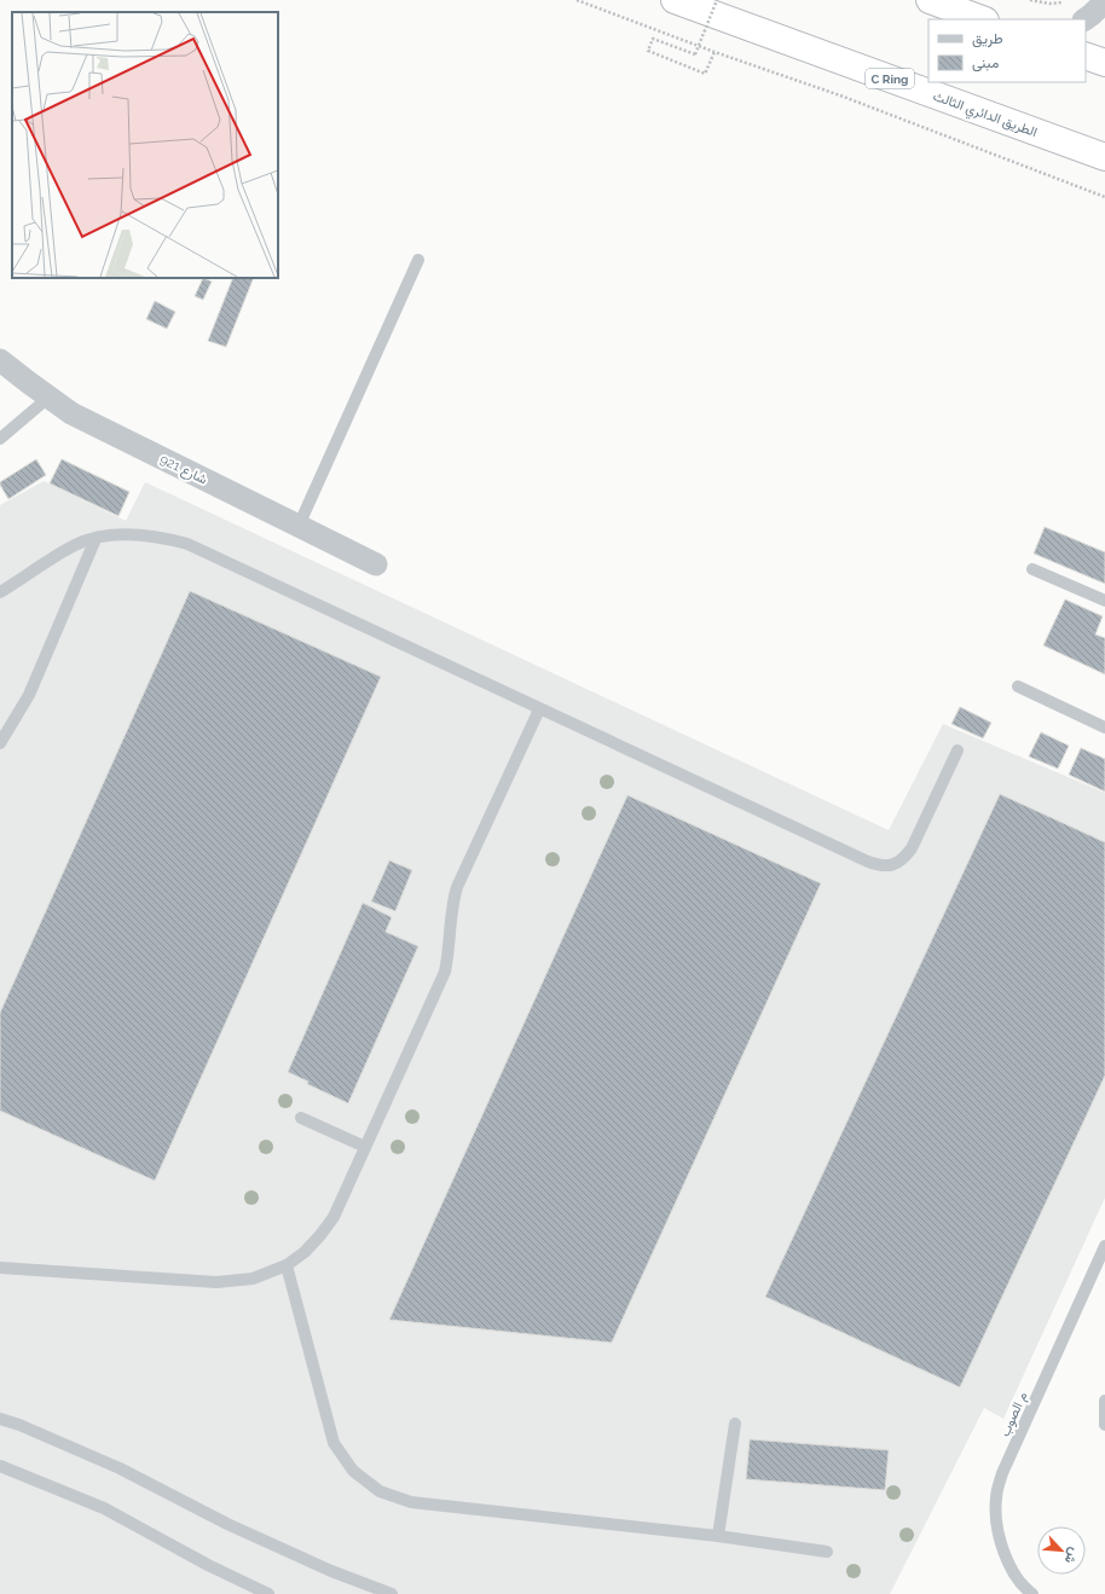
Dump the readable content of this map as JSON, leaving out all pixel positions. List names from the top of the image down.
{
  "streets": {
    "highway": ["C Ring", "الطريق الدائري الثالث"],
    "street": ["شارع 921"],
    "lane": ["م الصوب"]
  },
  "legend": ["طريق", "مبنى"],
  "north": "bottom right"
}
